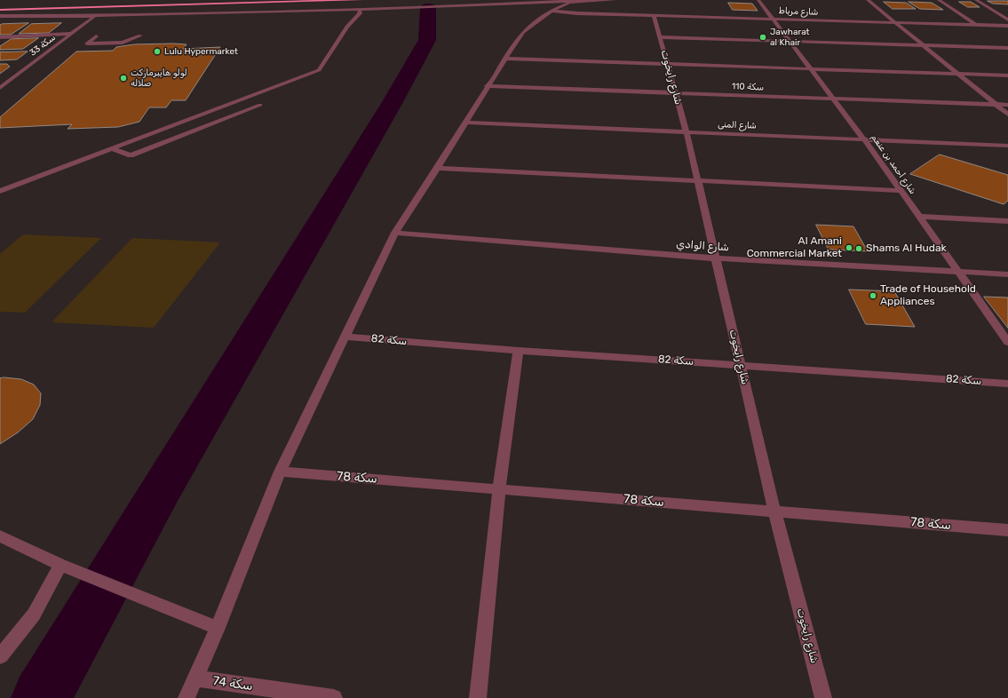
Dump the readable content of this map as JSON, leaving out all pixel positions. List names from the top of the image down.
{
  "streets": {
    "street": [
      "شارع مرباط",
      "سكة 33",
      "شارع رايخوت",
      "سكة 110",
      "شارع المنى",
      "شارع أحمد بن عنعم",
      "شارع الوادي",
      "سكة 82",
      "سكة 78",
      "سكة 74"
    ]
  },
  "crossings": [
    ["شارع مرباط", "شارع رايخوت"],
    ["شارع مرباط", "شارع أحمد بن عنعم"],
    ["شارع رايخوت", "سكة 110"],
    ["شارع رايخوت", "شارع المنى"],
    ["شارع رايخوت", "شارع الوادي"],
    ["شارع رايخوت", "سكة 82"],
    ["شارع رايخوت", "سكة 78"],
    ["سكة 110", "شارع أحمد بن عنعم"],
    ["شارع المنى", "شارع أحمد بن عنعم"],
    ["شارع أحمد بن عنعم", "شارع الوادي"]
  ],
  "places": [
    "Jawharat al Khair",
    "Lulu Hypermarket",
    "لولو هايبرماركت صلاله",
    "Al Amani Commercial Market",
    "Shams Al Hudak",
    "Trade of Household Appliances"
  ]
}
